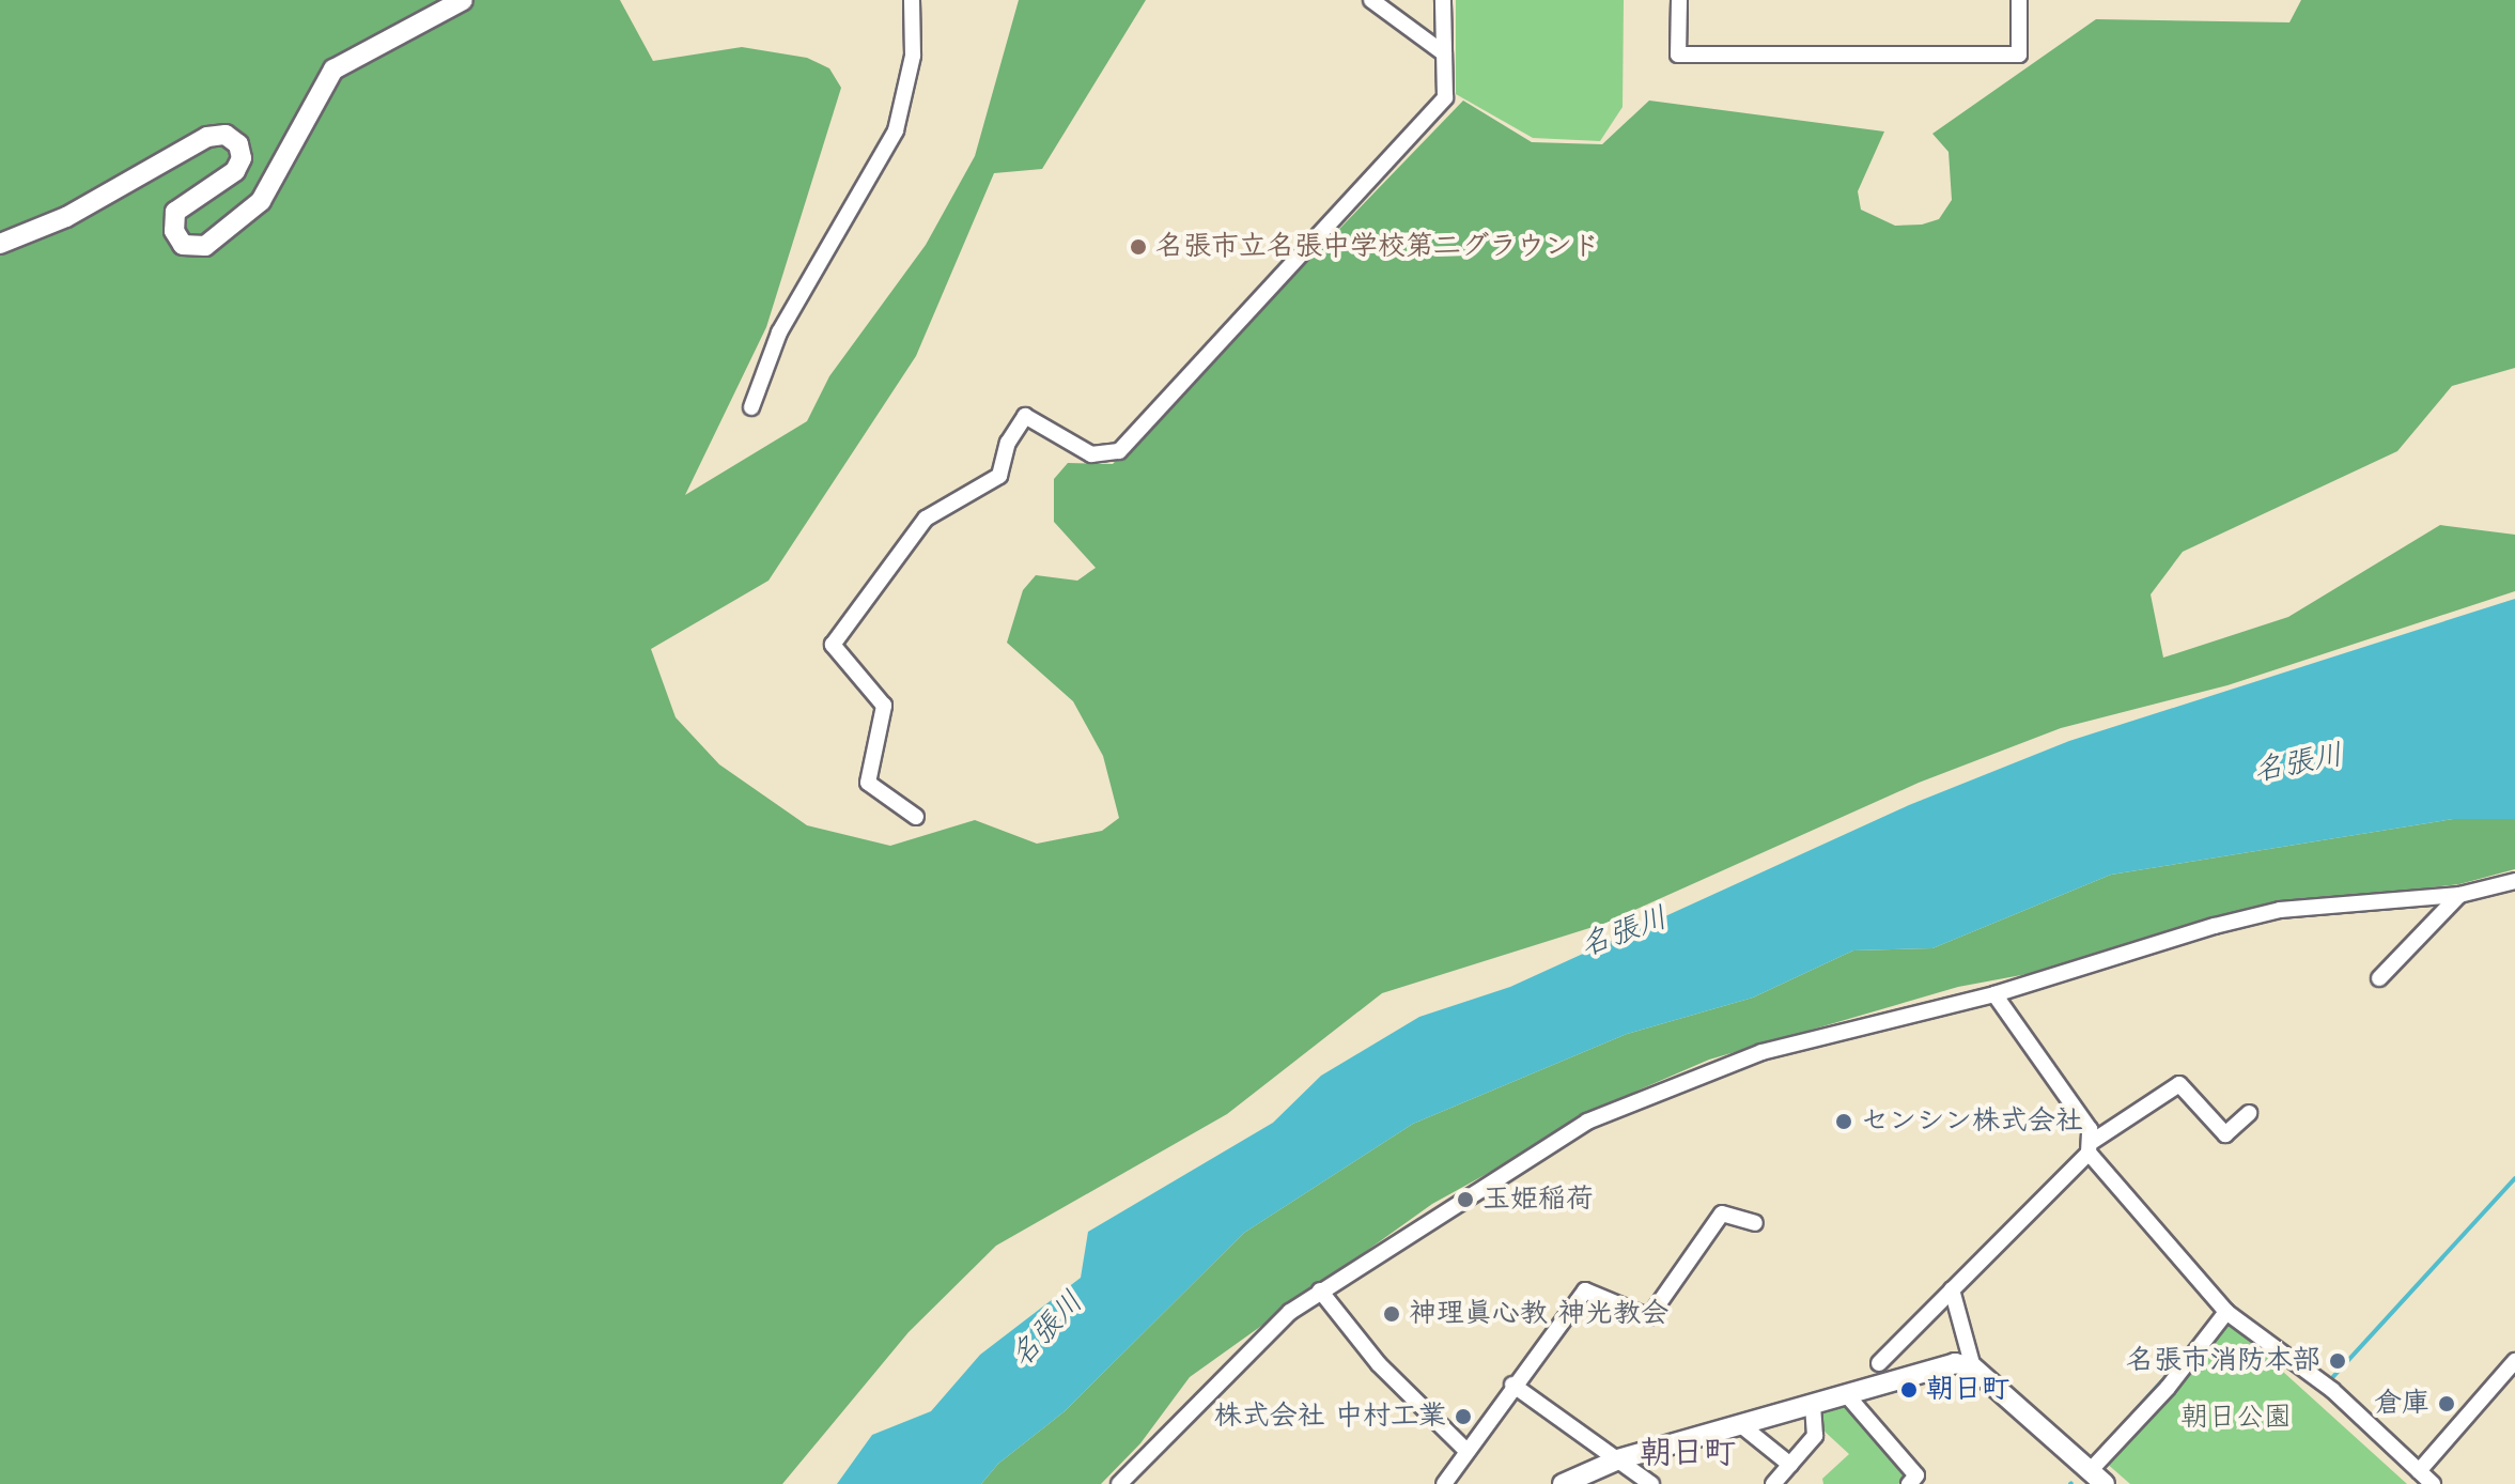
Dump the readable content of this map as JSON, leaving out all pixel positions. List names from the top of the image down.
{
  "districts": ["朝日町"],
  "water": ["名張川"],
  "parks": ["朝日公園"],
  "places": [
    "名張市立名張中学校第二グラウンド",
    "センシン株式会社",
    "玉姫稲荷",
    "神理眞心教 神光教会",
    "名張市消防本部",
    "朝日町",
    "倉庫",
    "株式会社 中村工業"
  ]
}
